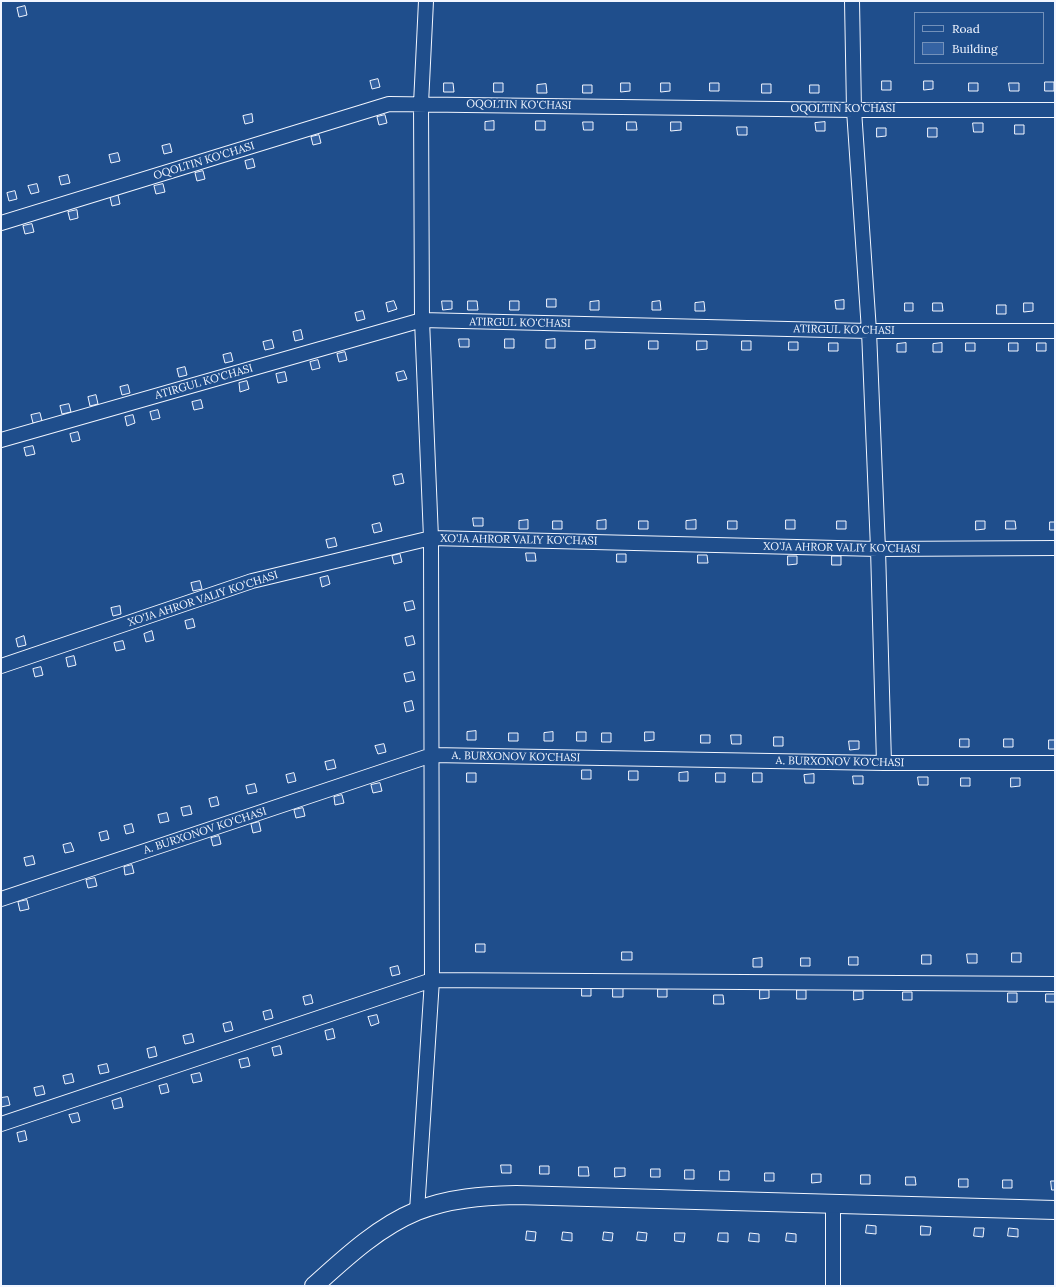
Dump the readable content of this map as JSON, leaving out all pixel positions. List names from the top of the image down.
{
  "streets": {
    "street": [
      "OQOLTIN KO'CHASI",
      "ATIRGUL KO'CHASI",
      "XO'JA AHROR VALIY KO'CHASI",
      "A. BURXONOV KO'CHASI"
    ]
  },
  "legend": ["Road", "Building"]
}
